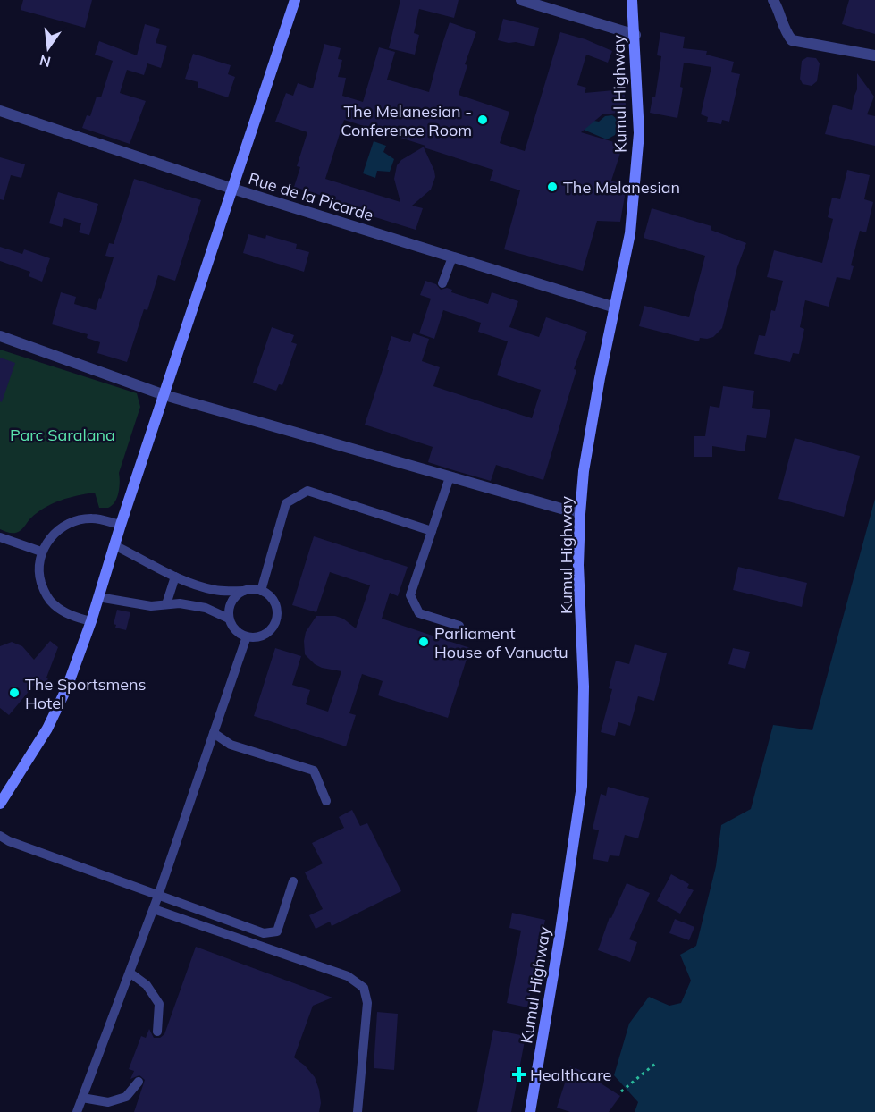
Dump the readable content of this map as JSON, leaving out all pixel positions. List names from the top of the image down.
{
  "streets": {
    "street": ["Kumul Highway", "Rue de la Picarde"]
  },
  "crossings": [
    ["Kumul Highway", "Rue de la Picarde"]
  ],
  "parks": ["Parc Saralana"],
  "places": {
    "other": [
      "The Melanesian - Conference Room",
      "The Melanesian",
      "Parliament House of Vanuatu",
      "The Sportsmens Hotel"
    ],
    "health": ["Healthcare"]
  },
  "north": "bottom"
}
